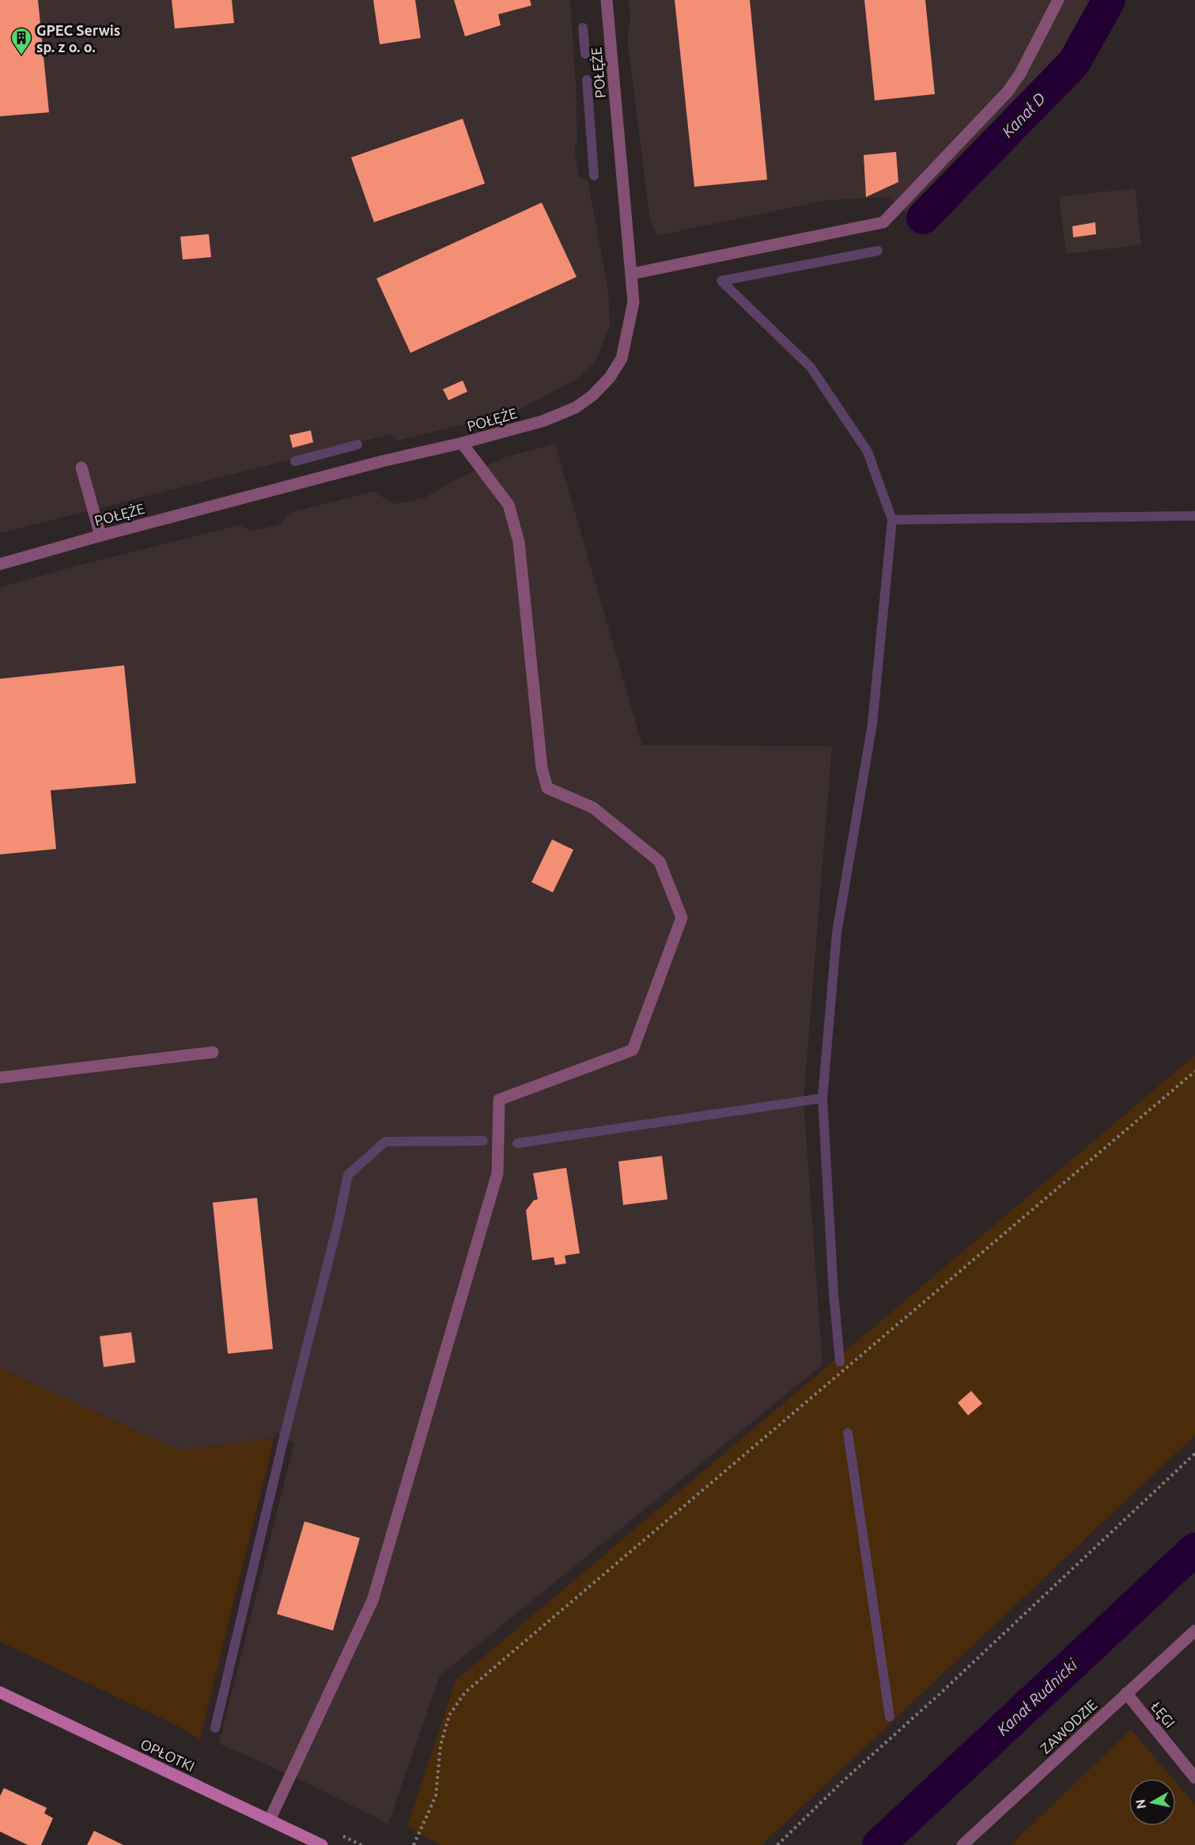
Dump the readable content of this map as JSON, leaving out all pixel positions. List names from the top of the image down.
{
  "streets": {
    "street": [
      "POŁĘŻE",
      "ŁĘGI",
      "ZAWODZIE",
      "OPŁOTKI"
    ]
  },
  "crossings": [
    ["ŁĘGI", "ZAWODZIE"]
  ],
  "water": ["Kanał D", "Kanał Rudnicki"],
  "places": {
    "building": ["GPEC Serwis sp. z o. o."]
  },
  "north": "left"
}
